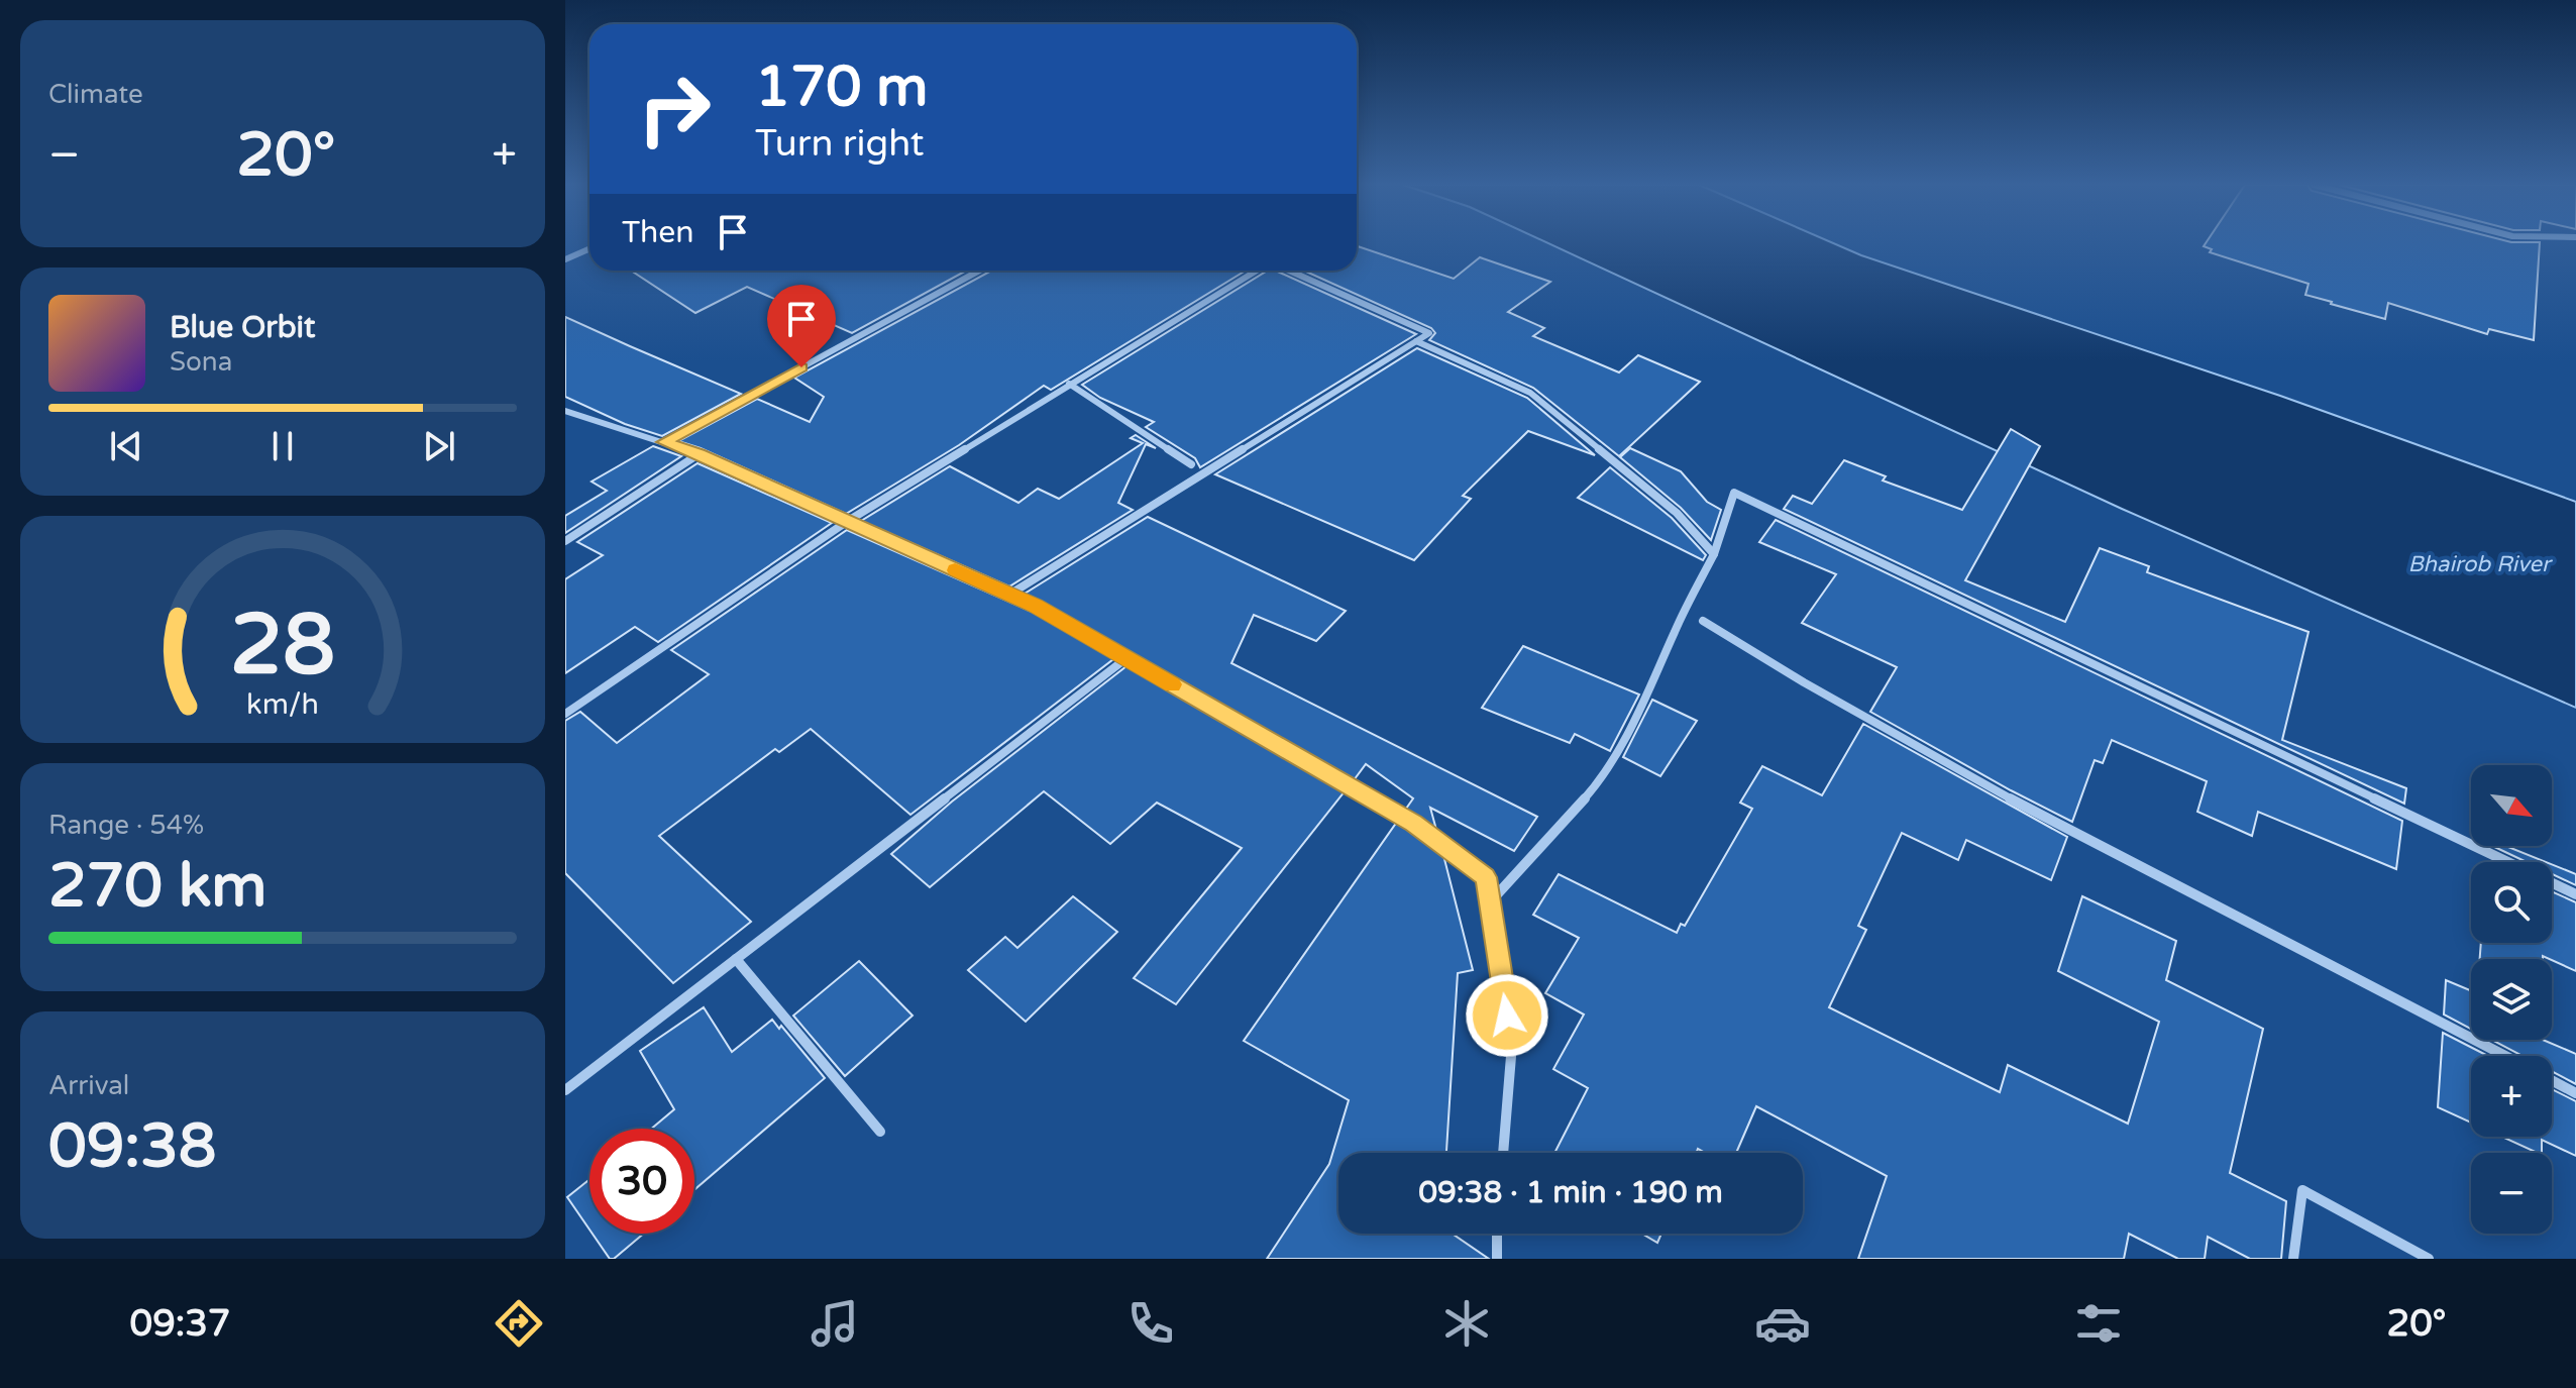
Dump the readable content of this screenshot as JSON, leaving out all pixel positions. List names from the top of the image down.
{
  "water": ["Bhairob River"],
  "north": "bottom right",
  "page": {
    "tile": [
      "Climate",
      ["Range · 54%", "270 km"],
      ["Arrival", "09:38"]
    ],
    "turn": ["170 m", "Turn right"],
    "heat": ["−", "20°", "+"],
    "then": "Then",
    "song": ["Blue Orbit", "Sona"],
    "map_buttons": ["+", "−"],
    "limit": "30",
    "trip": "09:38 · 1 min · 190 m",
    "tabs": ["09:37", "20°"],
    "gauge": ["28", "km/h"]
  }
}
